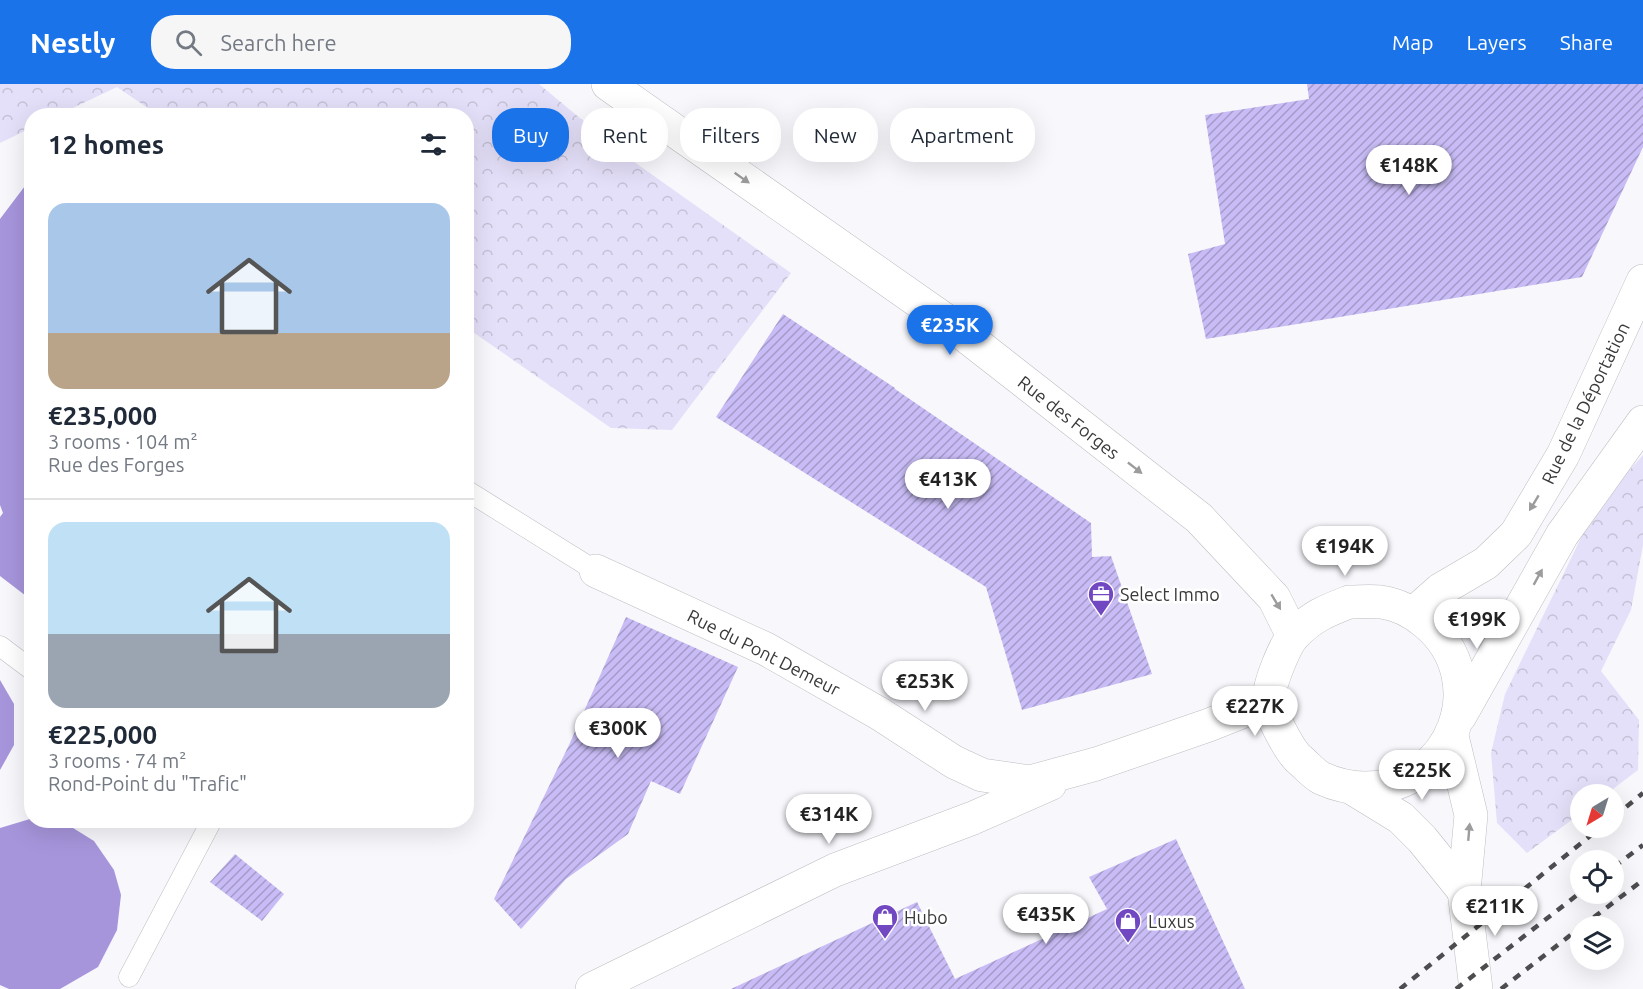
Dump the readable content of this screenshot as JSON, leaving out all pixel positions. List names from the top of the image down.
{
  "streets": {
    "main road": ["Rue de la Déportation", "Rue des Forges", "Rue du Pont Demeur"]
  },
  "crossings": [
    ["Rue de la Déportation", "Rue des Forges"],
    ["Rue de la Déportation", "Rue du Pont Demeur"],
    ["Rue des Forges", "Rue du Pont Demeur"]
  ],
  "one_way": ["Rue des Forges"],
  "places": {
    "office": ["Select Immo"],
    "shop": ["Hubo", "Luxus"]
  },
  "north": "bottom left",
  "page": {
    "header": "Nestly",
    "search": "Search here",
    "nav": ["Map", "Layers", "Share"],
    "chip": [
      "Buy",
      "Rent",
      "Filters",
      "New",
      "Apartment"
    ],
    "heading": "12 homes",
    "price": [
      "€148K",
      "€235K",
      "€413K",
      "€194K",
      "€199K",
      "€253K",
      "€227K",
      "€300K",
      "€225K",
      "€314K",
      "€211K",
      "€435K"
    ],
    "list": [
      {
        "name": "€235,000",
        "note": "3 rooms · 104 m² · Rue des Forges"
      },
      {
        "name": "€225,000",
        "note": "3 rooms · 74 m² · Rond-Point du \"Trafic\""
      }
    ]
  }
}
